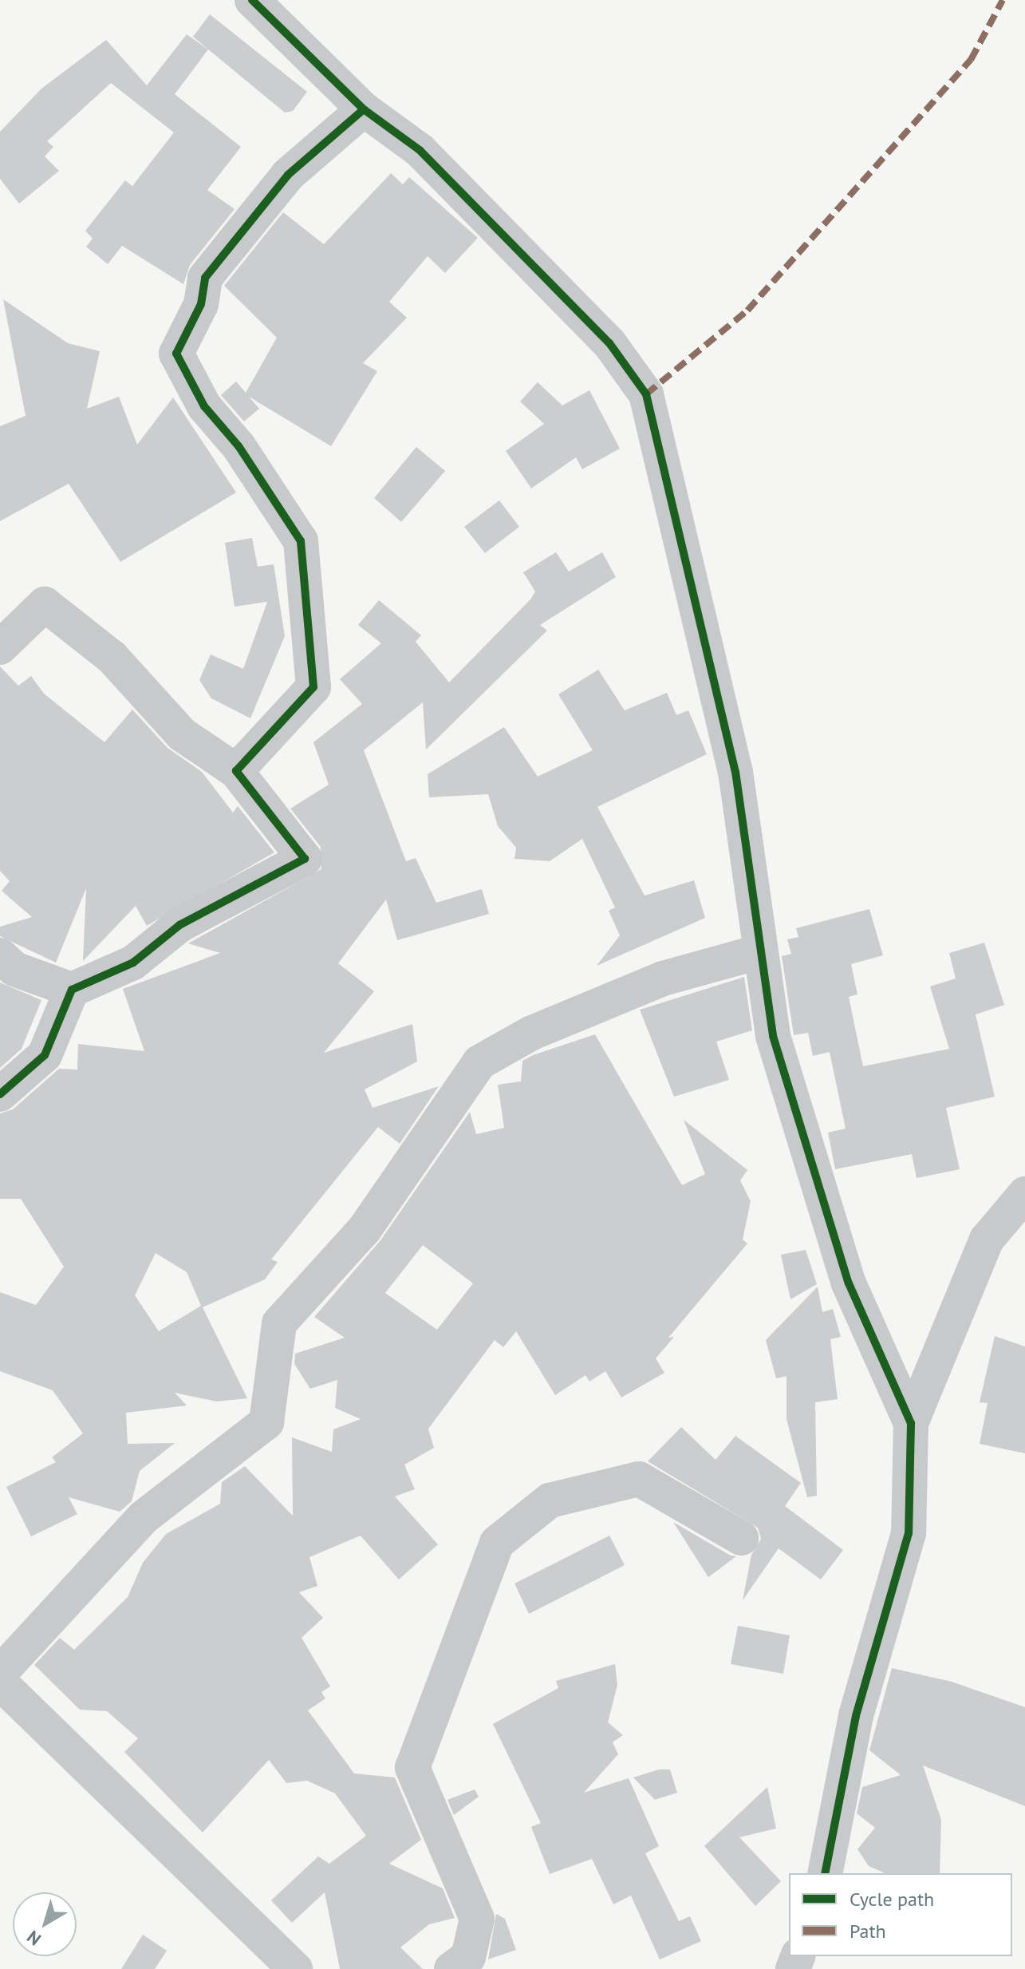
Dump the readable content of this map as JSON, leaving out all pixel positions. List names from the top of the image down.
{
  "legend": ["Cycle path", "Path"],
  "north": "bottom left"
}
